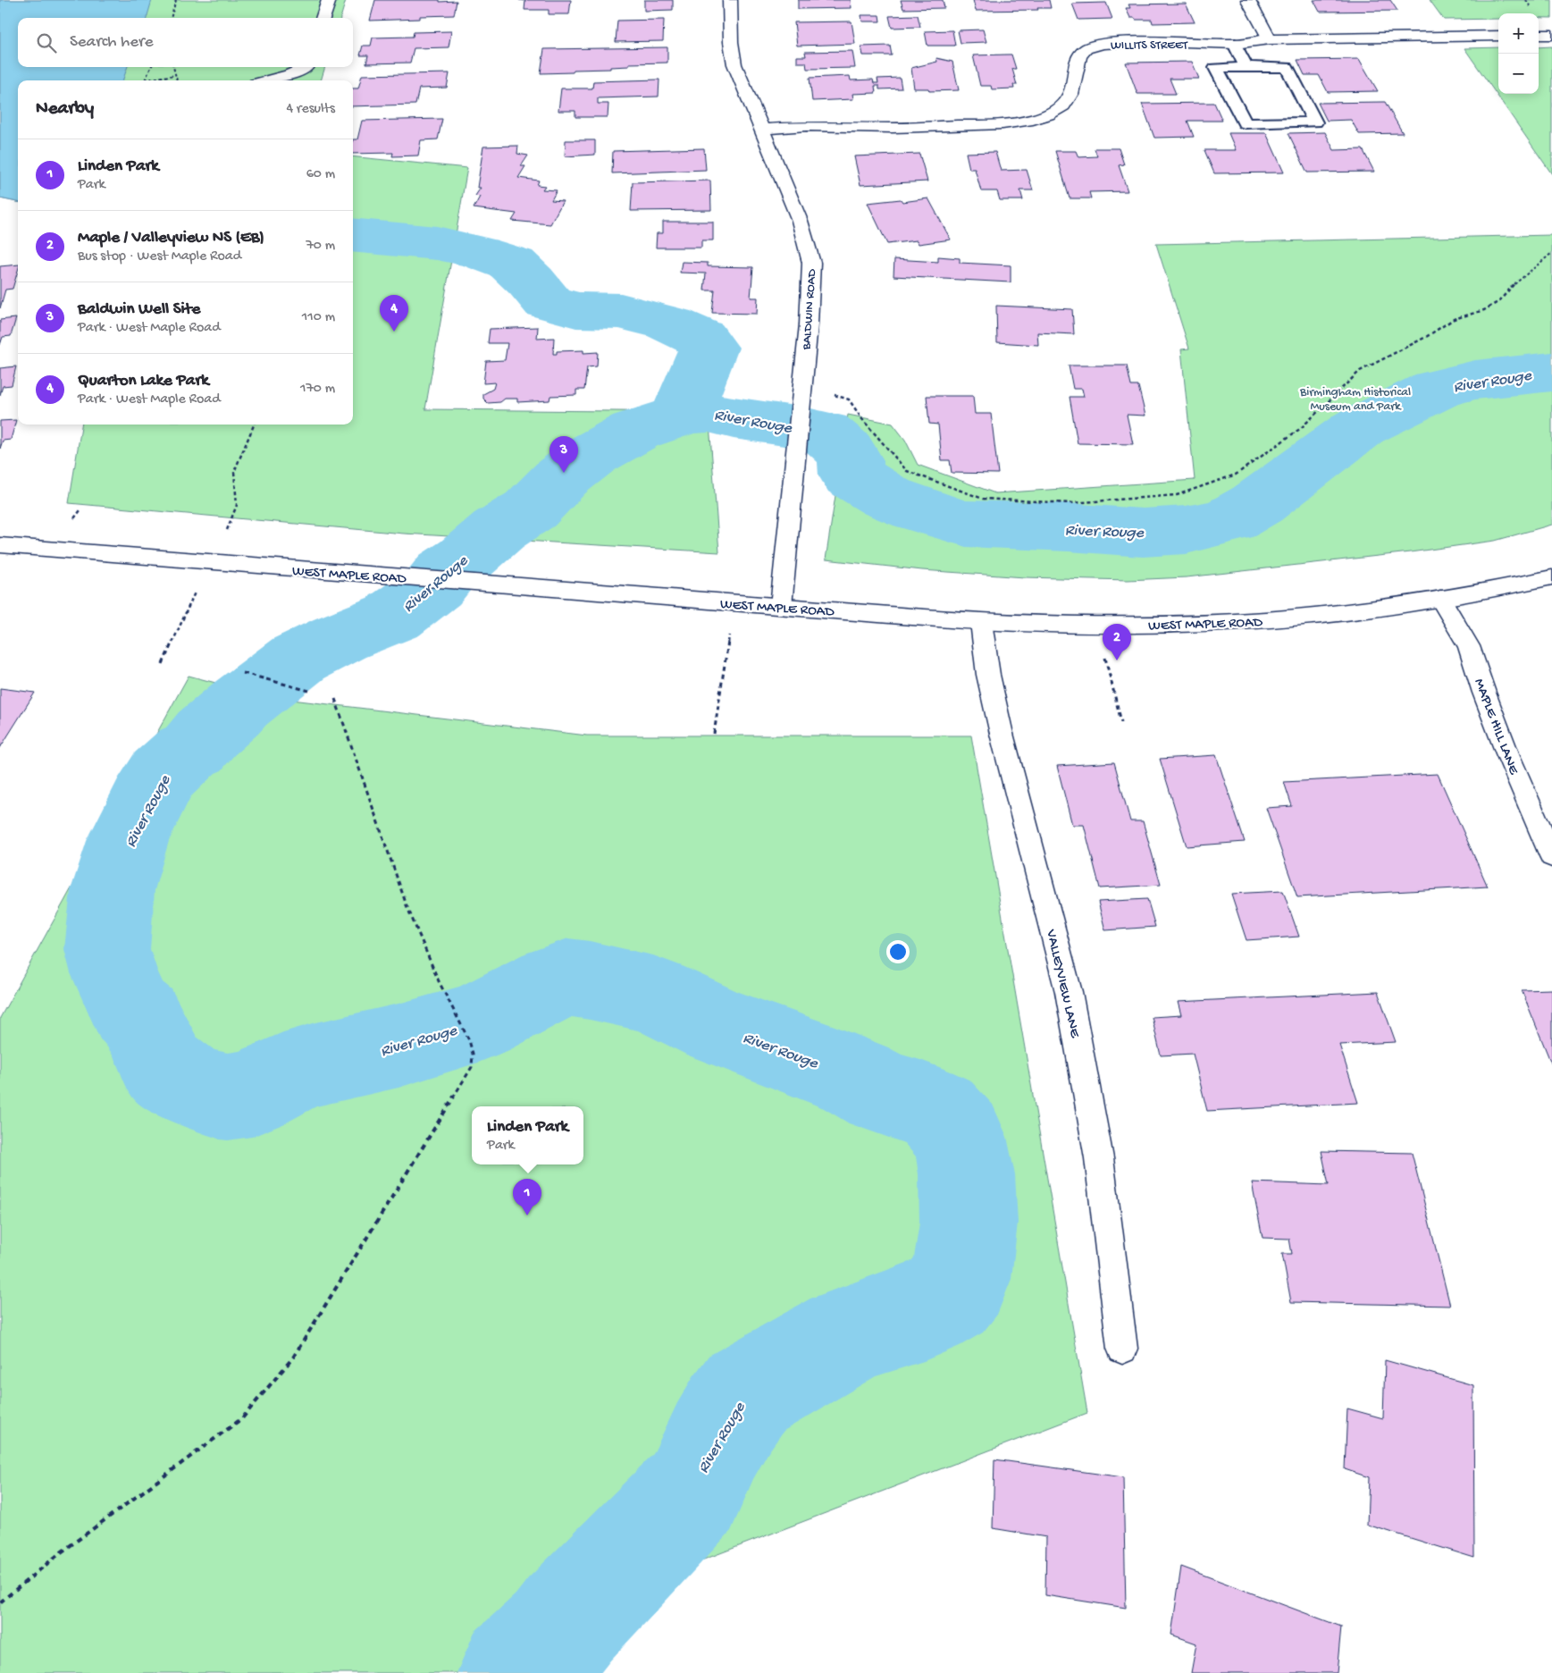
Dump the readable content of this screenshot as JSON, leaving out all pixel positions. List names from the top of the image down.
{
  "streets": {
    "street": [
      "WILLITS STREET",
      "BALDWIN ROAD",
      "WEST MAPLE ROAD",
      "MAPLE HILL LANE",
      "VALLEYVIEW LANE"
    ]
  },
  "crossings": [
    ["WILLITS STREET", "BALDWIN ROAD"],
    ["BALDWIN ROAD", "WEST MAPLE ROAD"],
    ["WEST MAPLE ROAD", "MAPLE HILL LANE"],
    ["WEST MAPLE ROAD", "VALLEYVIEW LANE"]
  ],
  "water": ["River Rouge"],
  "parks": ["Birmingham Historical Museum and Park"],
  "page": {
    "map_buttons": ["+", "−"],
    "search": "Search here",
    "heading": ["Nearby", "4 results"],
    "list": [
      {
        "mark": "1",
        "name": "Linden Park",
        "note": "Park",
        "value": "60 m"
      },
      {
        "mark": "2",
        "name": "Maple / Valleyview NS (EB)",
        "note": "Bus stop · West Maple Road",
        "value": "70 m"
      },
      {
        "mark": "3",
        "name": "Baldwin Well Site",
        "note": "Park · West Maple Road",
        "value": "110 m"
      },
      {
        "mark": "4",
        "name": "Quarton Lake Park",
        "note": "Park · West Maple Road",
        "value": "170 m"
      }
    ],
    "pins": [
      "4",
      "3",
      "2",
      "1"
    ],
    "popup": ["Linden Park", "Park"]
  }
}
